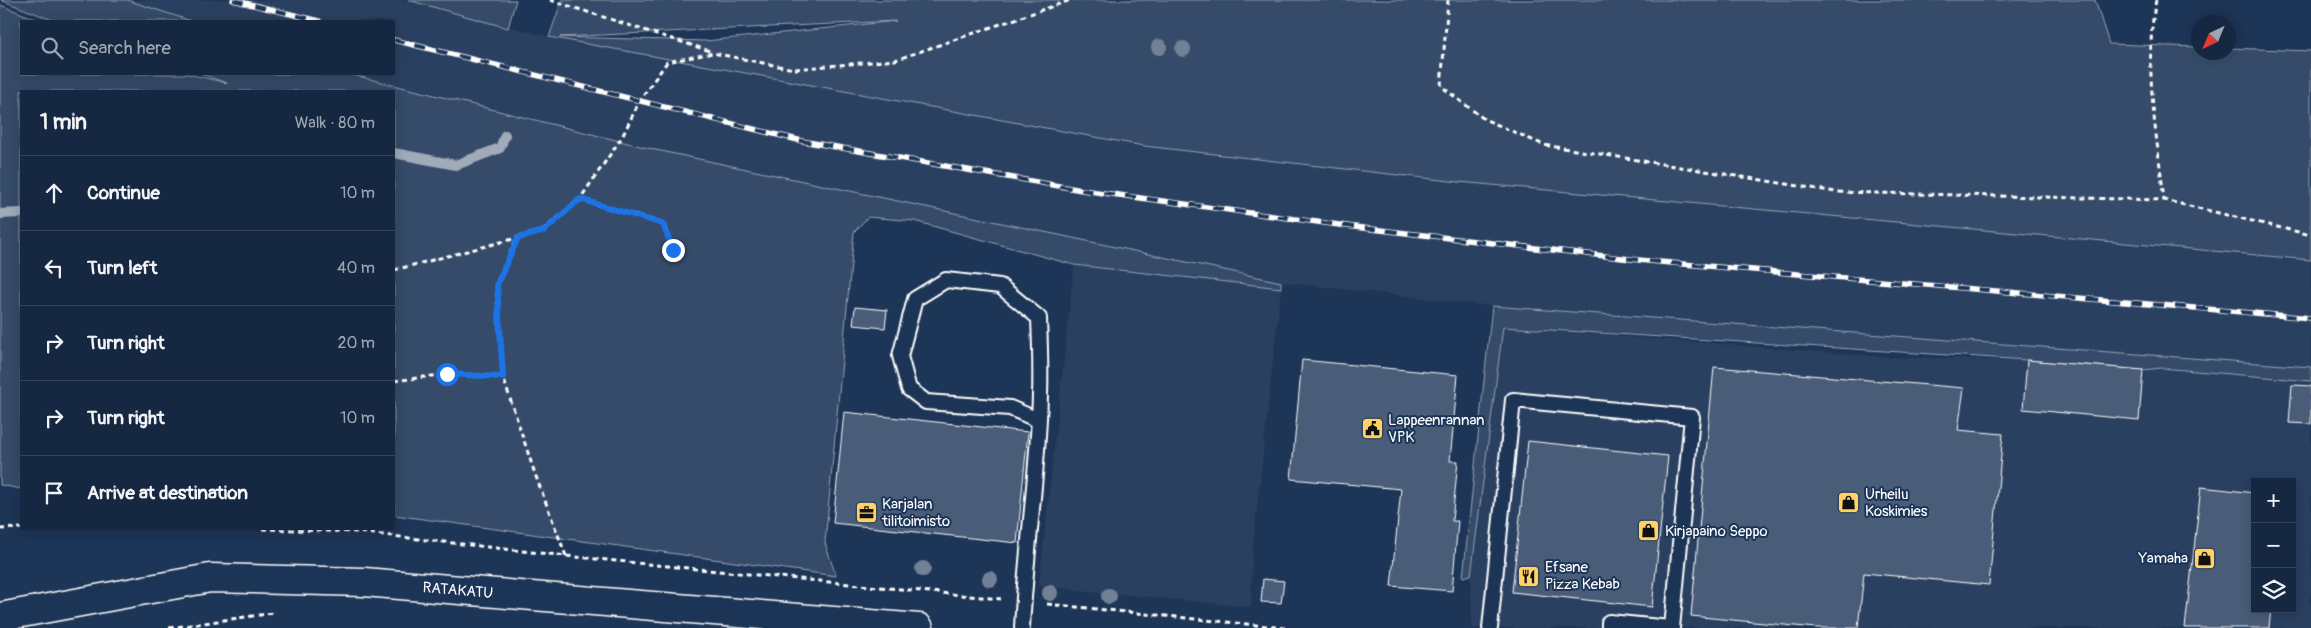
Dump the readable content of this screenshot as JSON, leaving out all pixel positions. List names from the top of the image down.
{
  "streets": {
    "main road": ["RATAKATU"]
  },
  "places": {
    "public building": ["Lappeenrannan VPK"],
    "shop": ["Urheilu Koskimies", "Kirjapaino Seppo", "Yamaha"],
    "office": ["Karjalan tilitoimisto"],
    "restaurant": ["Efsane Pizza Kebab"]
  },
  "north": "bottom left",
  "page": {
    "search": "Search here",
    "heading": ["1 min", "Walk · 80 m"],
    "list": [
      ["Continue", "10 m"],
      ["Turn left", "40 m"],
      ["Turn right", "20 m"],
      ["Turn right", "10 m"],
      "Arrive at destination"
    ],
    "map_buttons": ["+", "−"]
  }
}
